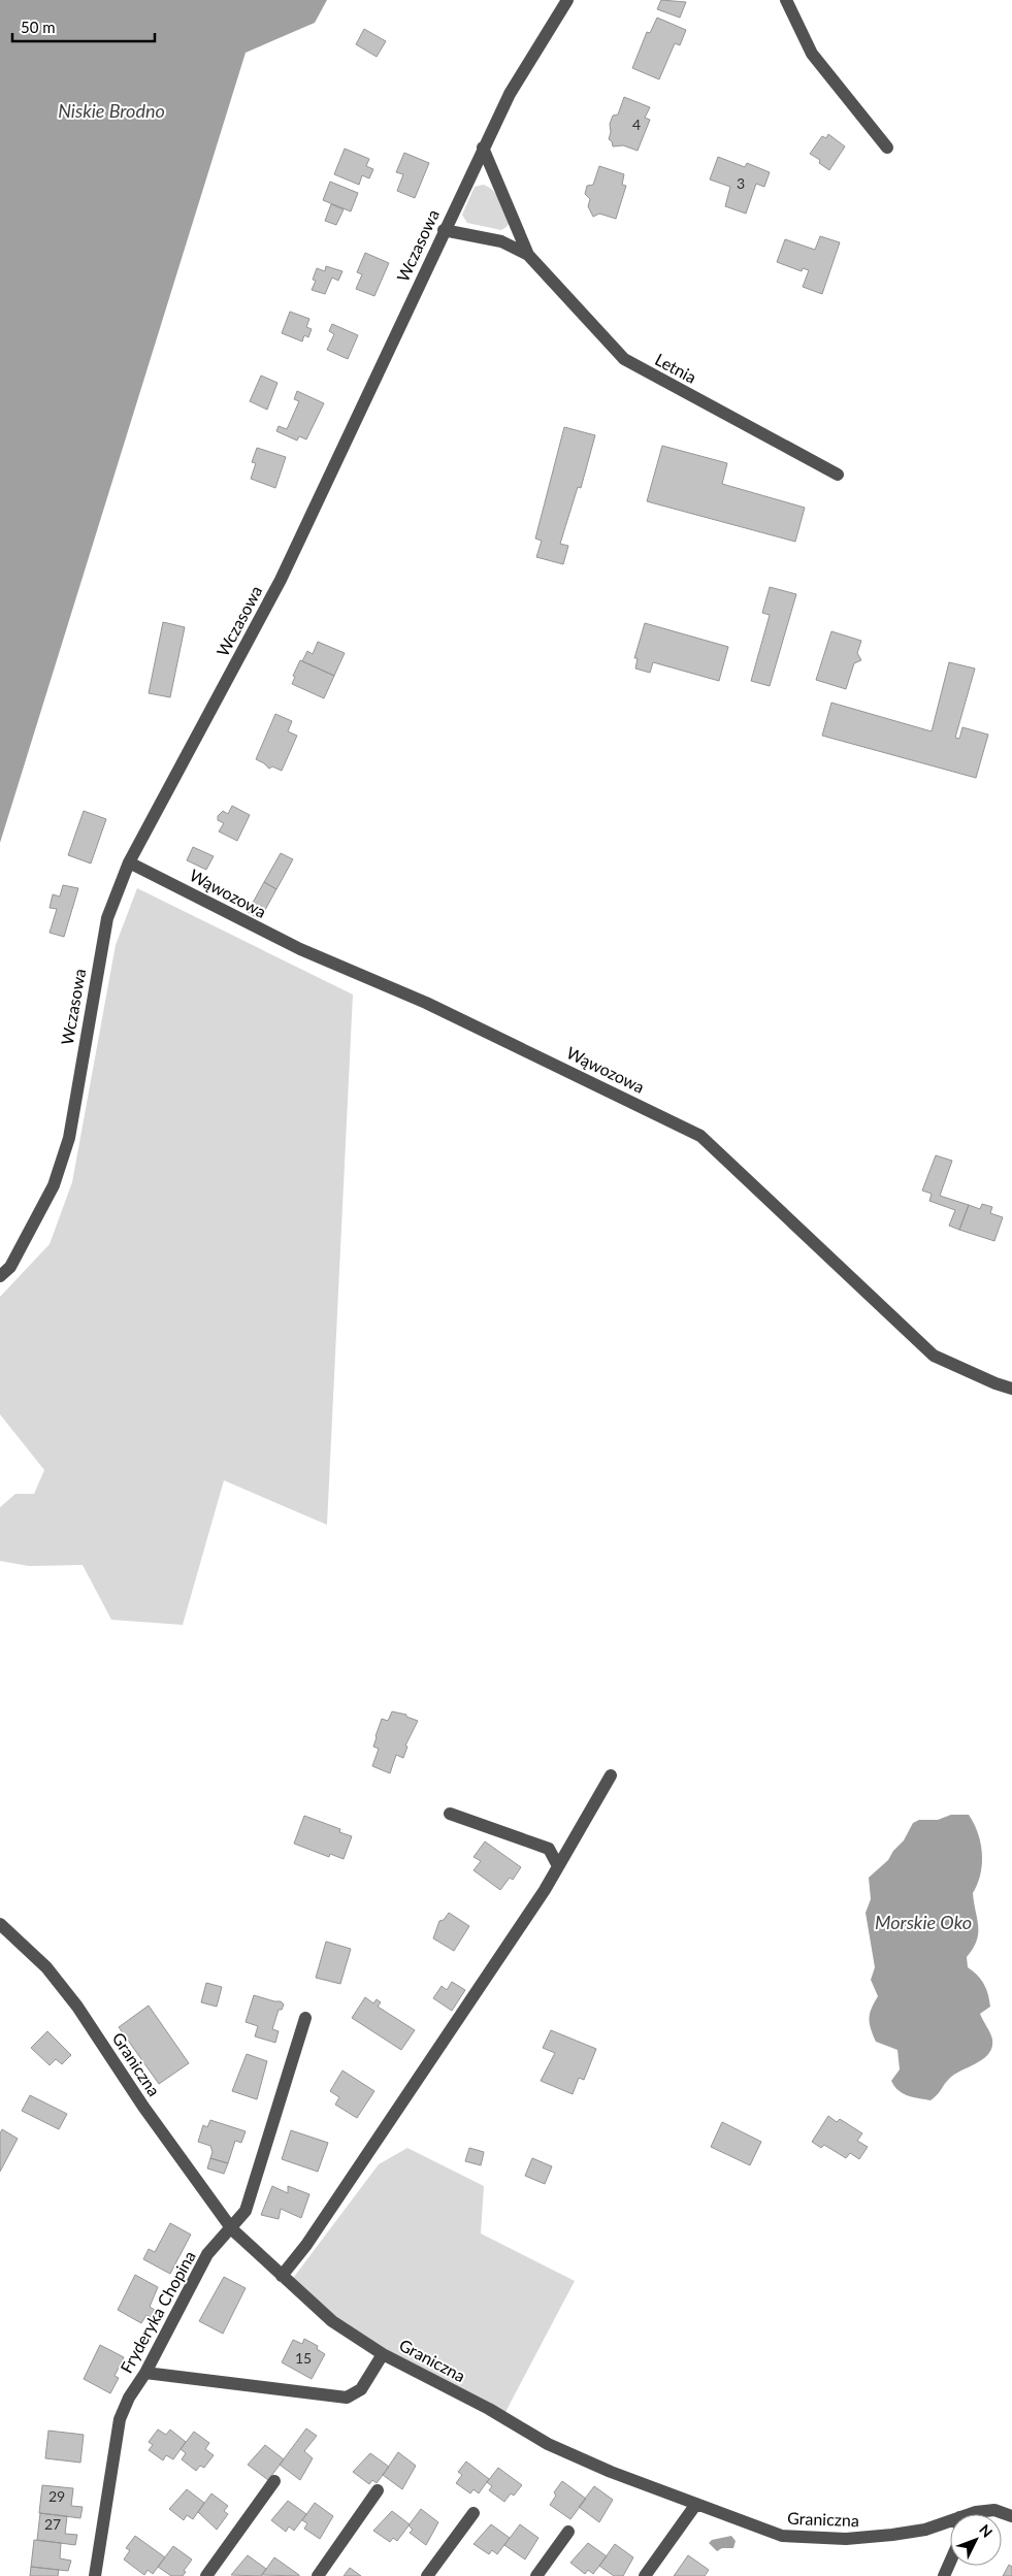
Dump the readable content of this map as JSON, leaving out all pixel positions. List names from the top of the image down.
{
  "streets": {
    "street": [
      "Wczasowa",
      "Letnia",
      "Wąwozowa",
      "Graniczna",
      "Fryderyka Chopina"
    ]
  },
  "crossings": [
    ["Wczasowa", "Letnia"],
    ["Wczasowa", "Wąwozowa"],
    ["Graniczna", "Fryderyka Chopina"]
  ],
  "water": ["Niskie Brodno", "Morskie Oko"],
  "house_numbers": [
    "4",
    "3",
    "15",
    "29",
    "27"
  ],
  "scale_bar": "50 m",
  "north": "top right"
}
